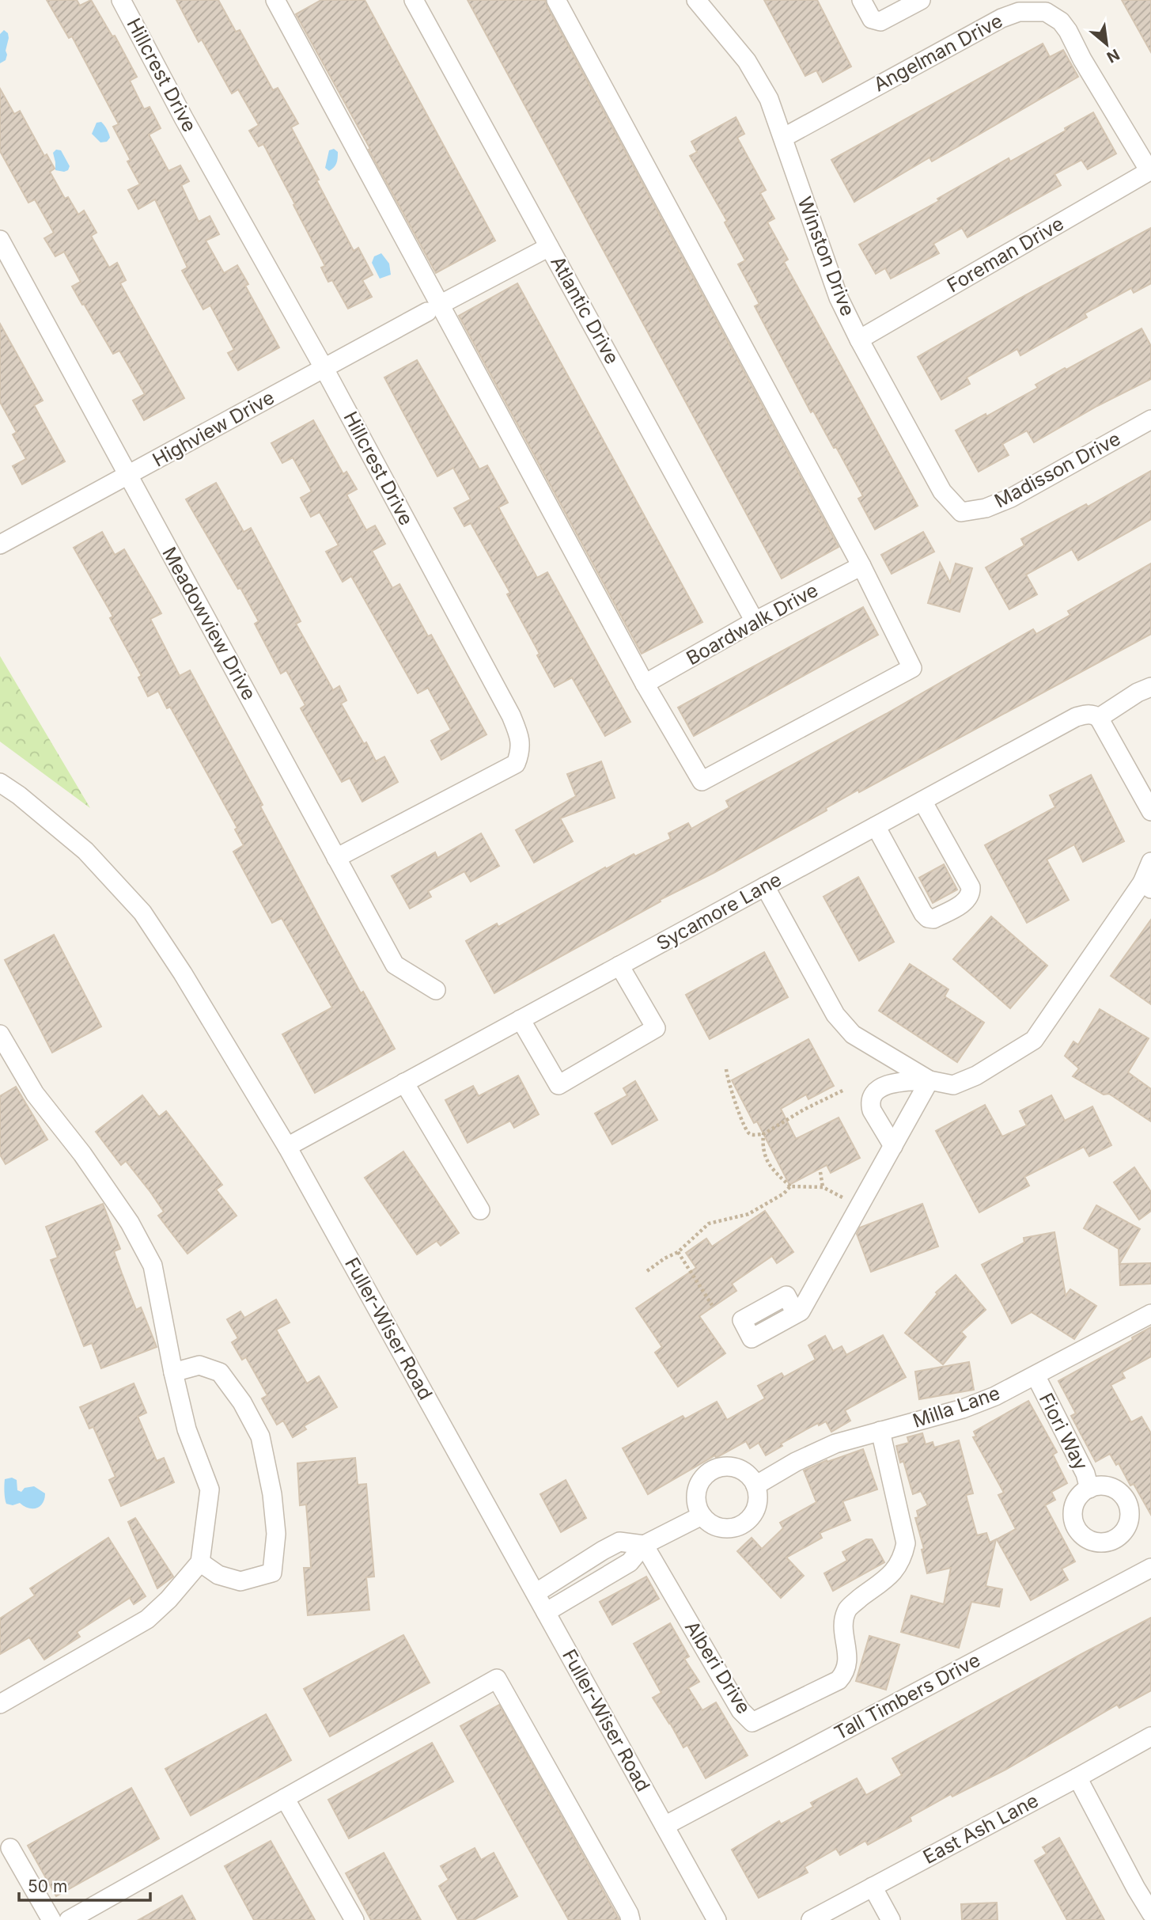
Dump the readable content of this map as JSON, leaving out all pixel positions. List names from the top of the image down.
{
  "streets": {
    "street": [
      "Angelman Drive",
      "Hillcrest Drive",
      "Foreman Drive",
      "Winston Drive",
      "Atlantic Drive",
      "Highview Drive",
      "Madisson Drive",
      "Meadowview Drive",
      "Boardwalk Drive",
      "Sycamore Lane",
      "Fuller-Wiser Road",
      "Milla Lane",
      "Fiori Way",
      "Alberi Drive",
      "Tall Timbers Drive",
      "East Ash Lane"
    ]
  },
  "crossings": [
    ["Angelman Drive", "Foreman Drive"],
    ["Angelman Drive", "Winston Drive"],
    ["Hillcrest Drive", "Highview Drive"],
    ["Hillcrest Drive", "Meadowview Drive"],
    ["Foreman Drive", "Winston Drive"],
    ["Winston Drive", "Madisson Drive"],
    ["Atlantic Drive", "Highview Drive"],
    ["Atlantic Drive", "Boardwalk Drive"],
    ["Highview Drive", "Meadowview Drive"],
    ["Sycamore Lane", "Fuller-Wiser Road"],
    ["Fuller-Wiser Road", "Tall Timbers Drive"],
    ["Milla Lane", "Fiori Way"],
    ["Milla Lane", "Alberi Drive"]
  ],
  "scale_bar": "50 m",
  "north": "bottom right"
}
